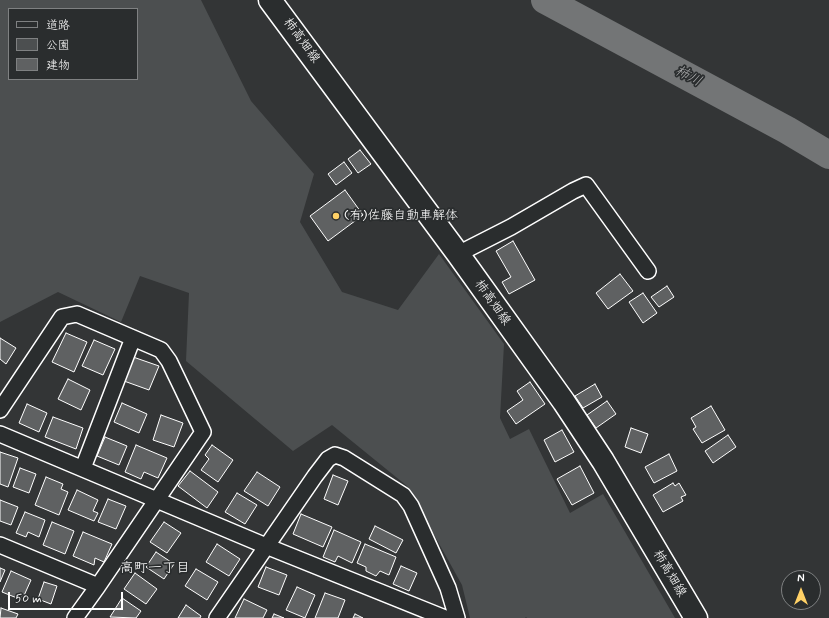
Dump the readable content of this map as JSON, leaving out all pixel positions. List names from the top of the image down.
{
  "streets": {
    "main road": ["柿高畑線"]
  },
  "districts": ["高町一丁目"],
  "water": ["柿川"],
  "places": ["(有)佐藤自動車解体"],
  "legend": ["道路", "公園", "建物"],
  "scale_bar": "50 m",
  "north": "top"
}
